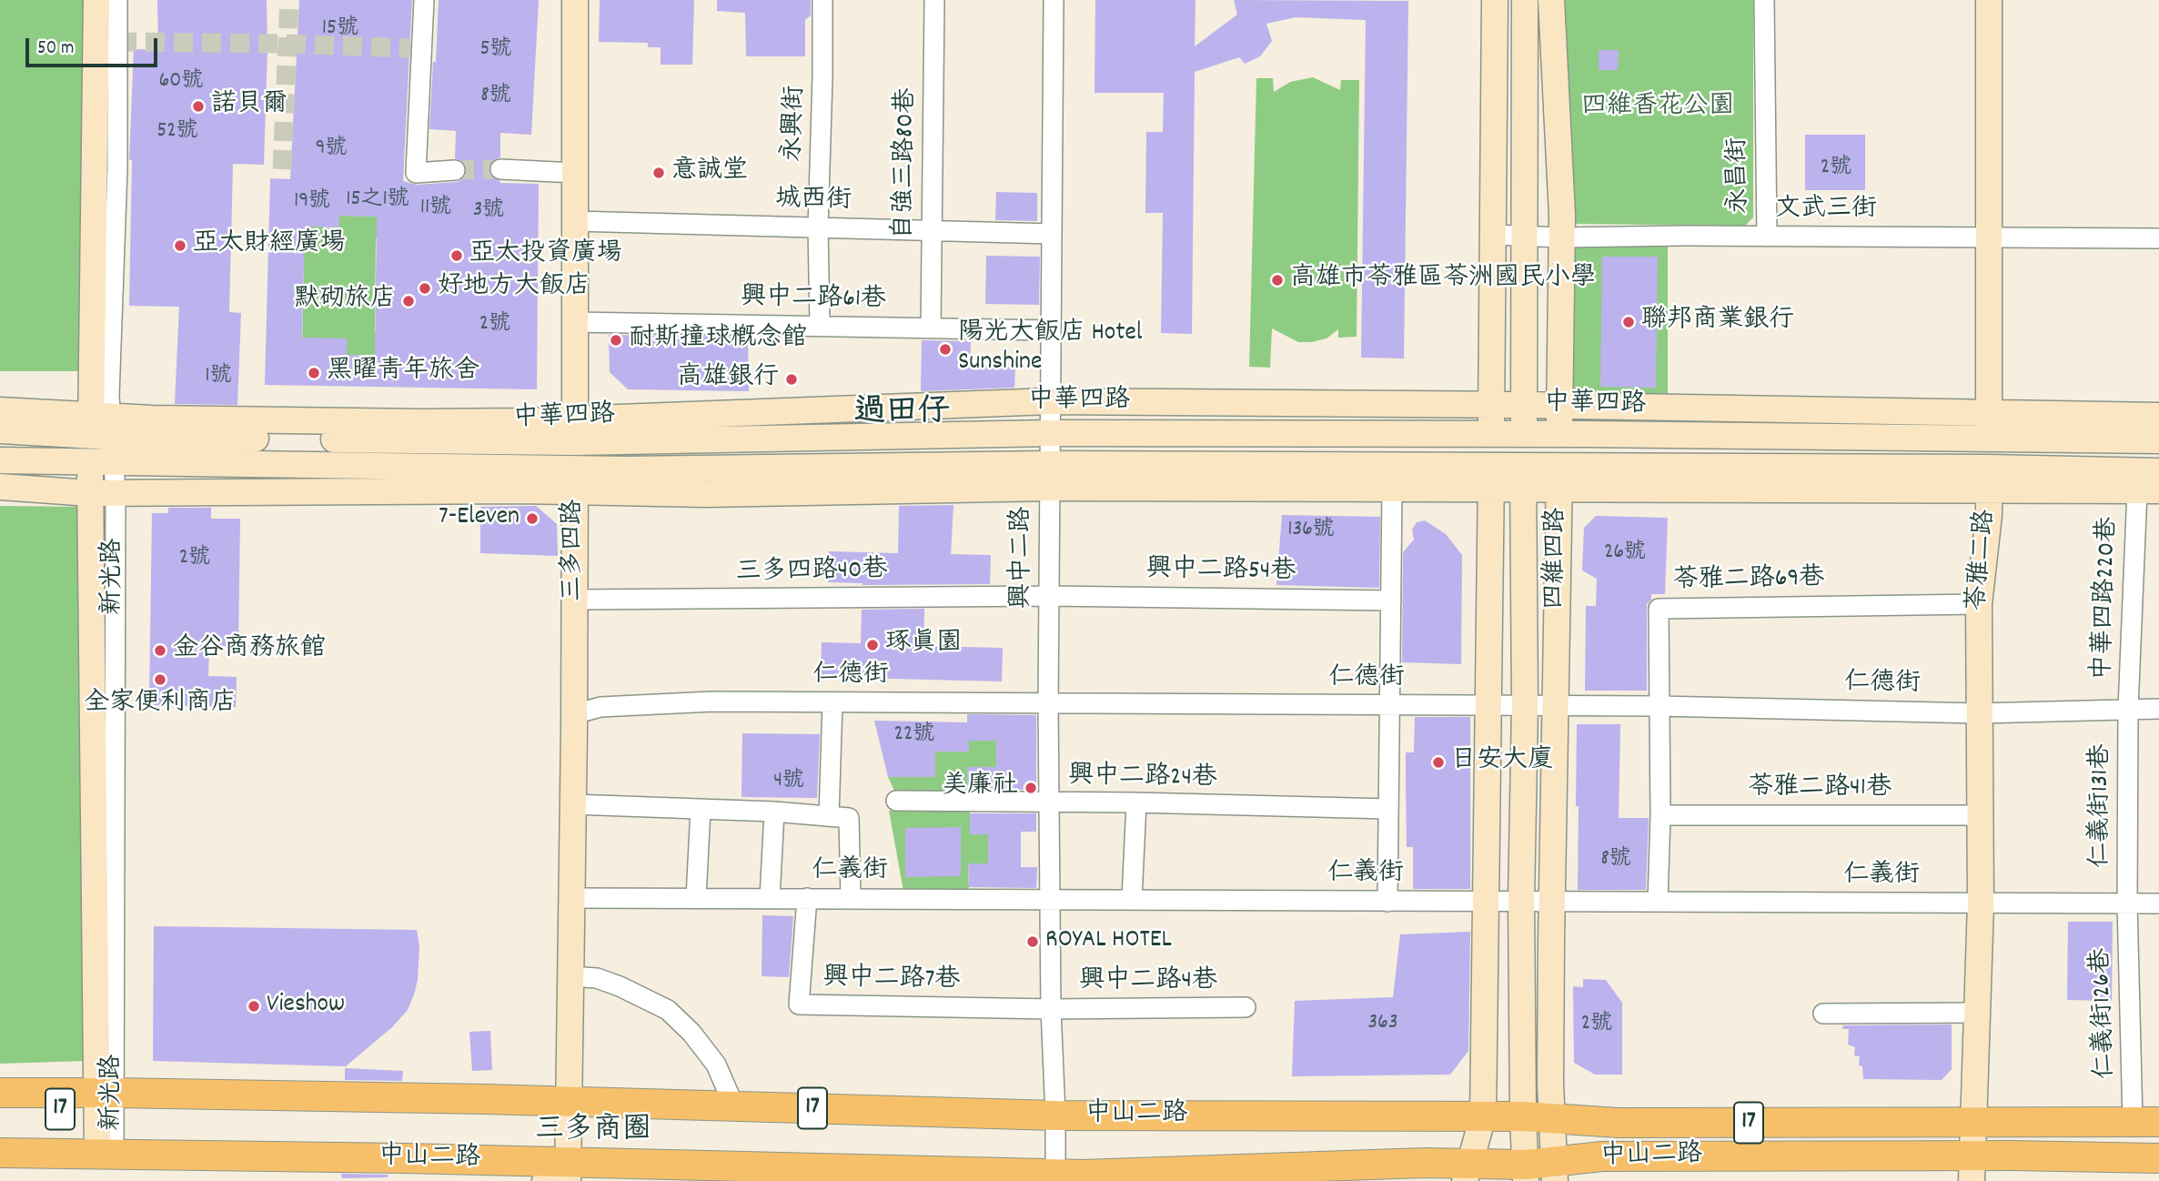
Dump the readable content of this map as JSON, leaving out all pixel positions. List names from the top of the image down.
{
  "streets": {
    "main road": ["17", "中山二路"],
    "street": [
      "永興街",
      "自強三路80巷",
      "永昌街",
      "城西街",
      "文武三街",
      "興中二路61巷",
      "中華四路",
      "三多四路",
      "興中二路",
      "四維四路",
      "苓雅二路",
      "興中二路54巷",
      "三多四路40巷",
      "新光路",
      "苓雅二路69巷",
      "中華四路220巷",
      "仁德街",
      "興中二路24巷",
      "苓雅二路41巷",
      "仁義街131巷",
      "仁義街",
      "興中二路7巷",
      "興中二路4巷",
      "仁義街126巷"
    ]
  },
  "crossings": [
    ["永興街", "城西街"],
    ["永興街", "興中二路61巷"],
    ["自強三路80巷", "城西街"],
    ["自強三路80巷", "興中二路61巷"],
    ["永昌街", "文武三街"],
    ["城西街", "三多四路"],
    ["城西街", "興中二路"],
    ["文武三街", "四維四路"],
    ["文武三街", "苓雅二路"],
    ["興中二路61巷", "三多四路"],
    ["興中二路61巷", "興中二路"],
    ["中華四路", "三多四路"],
    ["中華四路", "興中二路"],
    ["中華四路", "四維四路"],
    ["中華四路", "苓雅二路"],
    ["中華四路", "新光路"],
    ["中華四路", "中華四路220巷"],
    ["三多四路", "三多四路40巷"],
    ["三多四路", "仁德街"],
    ["三多四路", "仁義街"],
    ["三多四路", "中山二路"],
    ["興中二路", "興中二路54巷"],
    ["興中二路", "三多四路40巷"],
    ["興中二路", "仁德街"],
    ["興中二路", "興中二路24巷"],
    ["興中二路", "仁義街"],
    ["興中二路", "興中二路7巷"],
    ["興中二路", "興中二路4巷"],
    ["興中二路", "中山二路"],
    ["四維四路", "仁德街"],
    ["四維四路", "仁義街"],
    ["四維四路", "中山二路"],
    ["苓雅二路", "苓雅二路69巷"],
    ["苓雅二路", "仁德街"],
    ["苓雅二路", "苓雅二路41巷"],
    ["苓雅二路", "仁義街"],
    ["苓雅二路", "中山二路"],
    ["興中二路54巷", "三多四路40巷"],
    ["新光路", "中山二路"],
    ["苓雅二路69巷", "仁德街"],
    ["苓雅二路69巷", "苓雅二路41巷"],
    ["苓雅二路69巷", "仁義街"],
    ["中華四路220巷", "仁德街"],
    ["中華四路220巷", "仁義街131巷"],
    ["仁德街", "仁義街131巷"],
    ["仁義街131巷", "仁義街"],
    ["仁義街131巷", "仁義街126巷"],
    ["仁義街", "興中二路7巷"],
    ["仁義街", "仁義街126巷"],
    ["興中二路7巷", "興中二路4巷"],
    ["仁義街126巷", "中山二路"]
  ],
  "districts": ["過田仔", "三多商圈"],
  "parks": ["四維香花公園"],
  "places": [
    "諾貝爾",
    "意誠堂",
    "亞太財經廣場",
    "亞太投資廣場",
    "高雄市苓雅區苓洲國民小學",
    "好地方大飯店",
    "默砌旅店",
    "聯邦商業銀行",
    "耐斯撞球概念館",
    "陽光大飯店 Hotel Sunshine",
    "黑曜青年旅舍",
    "高雄銀行",
    "7-Eleven",
    "琢真園",
    "金谷商務旅館",
    "全家便利商店",
    "日安大廈",
    "美廉社",
    "ROYAL HOTEL",
    "Vieshow"
  ],
  "house_numbers": [
    "15號",
    "5號",
    "60號",
    "8號",
    "52號",
    "9號",
    "2號",
    "15之1號",
    "19號",
    "11號",
    "3號",
    "2號",
    "1號",
    "136號",
    "26號",
    "2號",
    "22號",
    "4號",
    "8號",
    "363",
    "2號"
  ],
  "scale_bar": "50 m"
}
